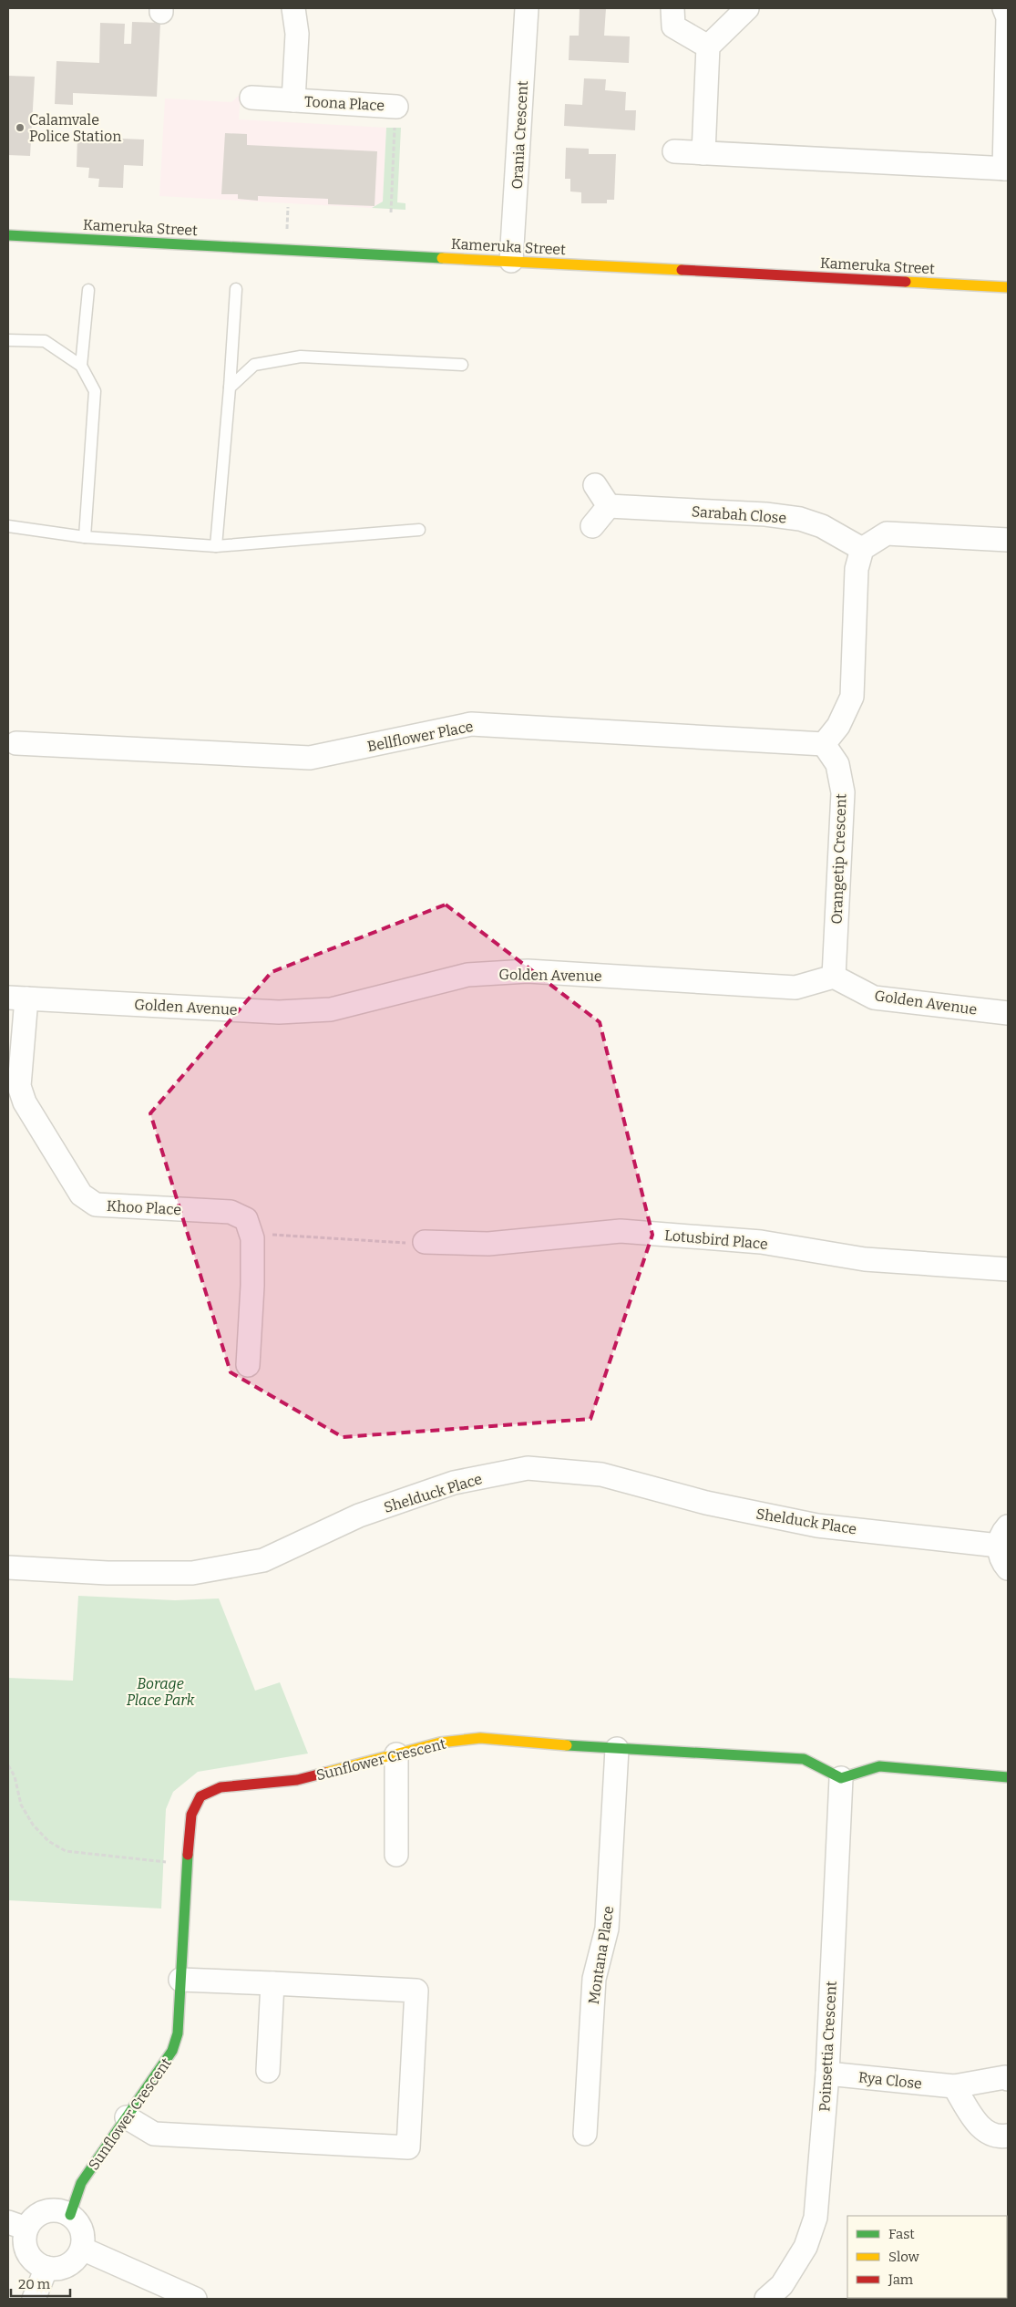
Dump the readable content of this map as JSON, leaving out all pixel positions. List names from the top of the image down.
{
  "streets": {
    "street": [
      "Toona Place",
      "Orania Crescent",
      "Kameruka Street",
      "Sarabah Close",
      "Bellflower Place",
      "Orangetip Crescent",
      "Golden Avenue",
      "Khoo Place",
      "Lotusbird Place",
      "Shelduck Place",
      "Sunflower Crescent",
      "Montana Place",
      "Poinsettia Crescent",
      "Rya Close"
    ]
  },
  "crossings": [
    ["Orania Crescent", "Kameruka Street"],
    ["Bellflower Place", "Orangetip Crescent"],
    ["Orangetip Crescent", "Golden Avenue"],
    ["Golden Avenue", "Khoo Place"],
    ["Sunflower Crescent", "Montana Place"],
    ["Sunflower Crescent", "Poinsettia Crescent"],
    ["Poinsettia Crescent", "Rya Close"]
  ],
  "parks": ["Borage Place Park"],
  "places": ["Calamvale Police Station"],
  "legend": ["Fast", "Slow", "Jam"],
  "scale_bar": "20 m"
}
